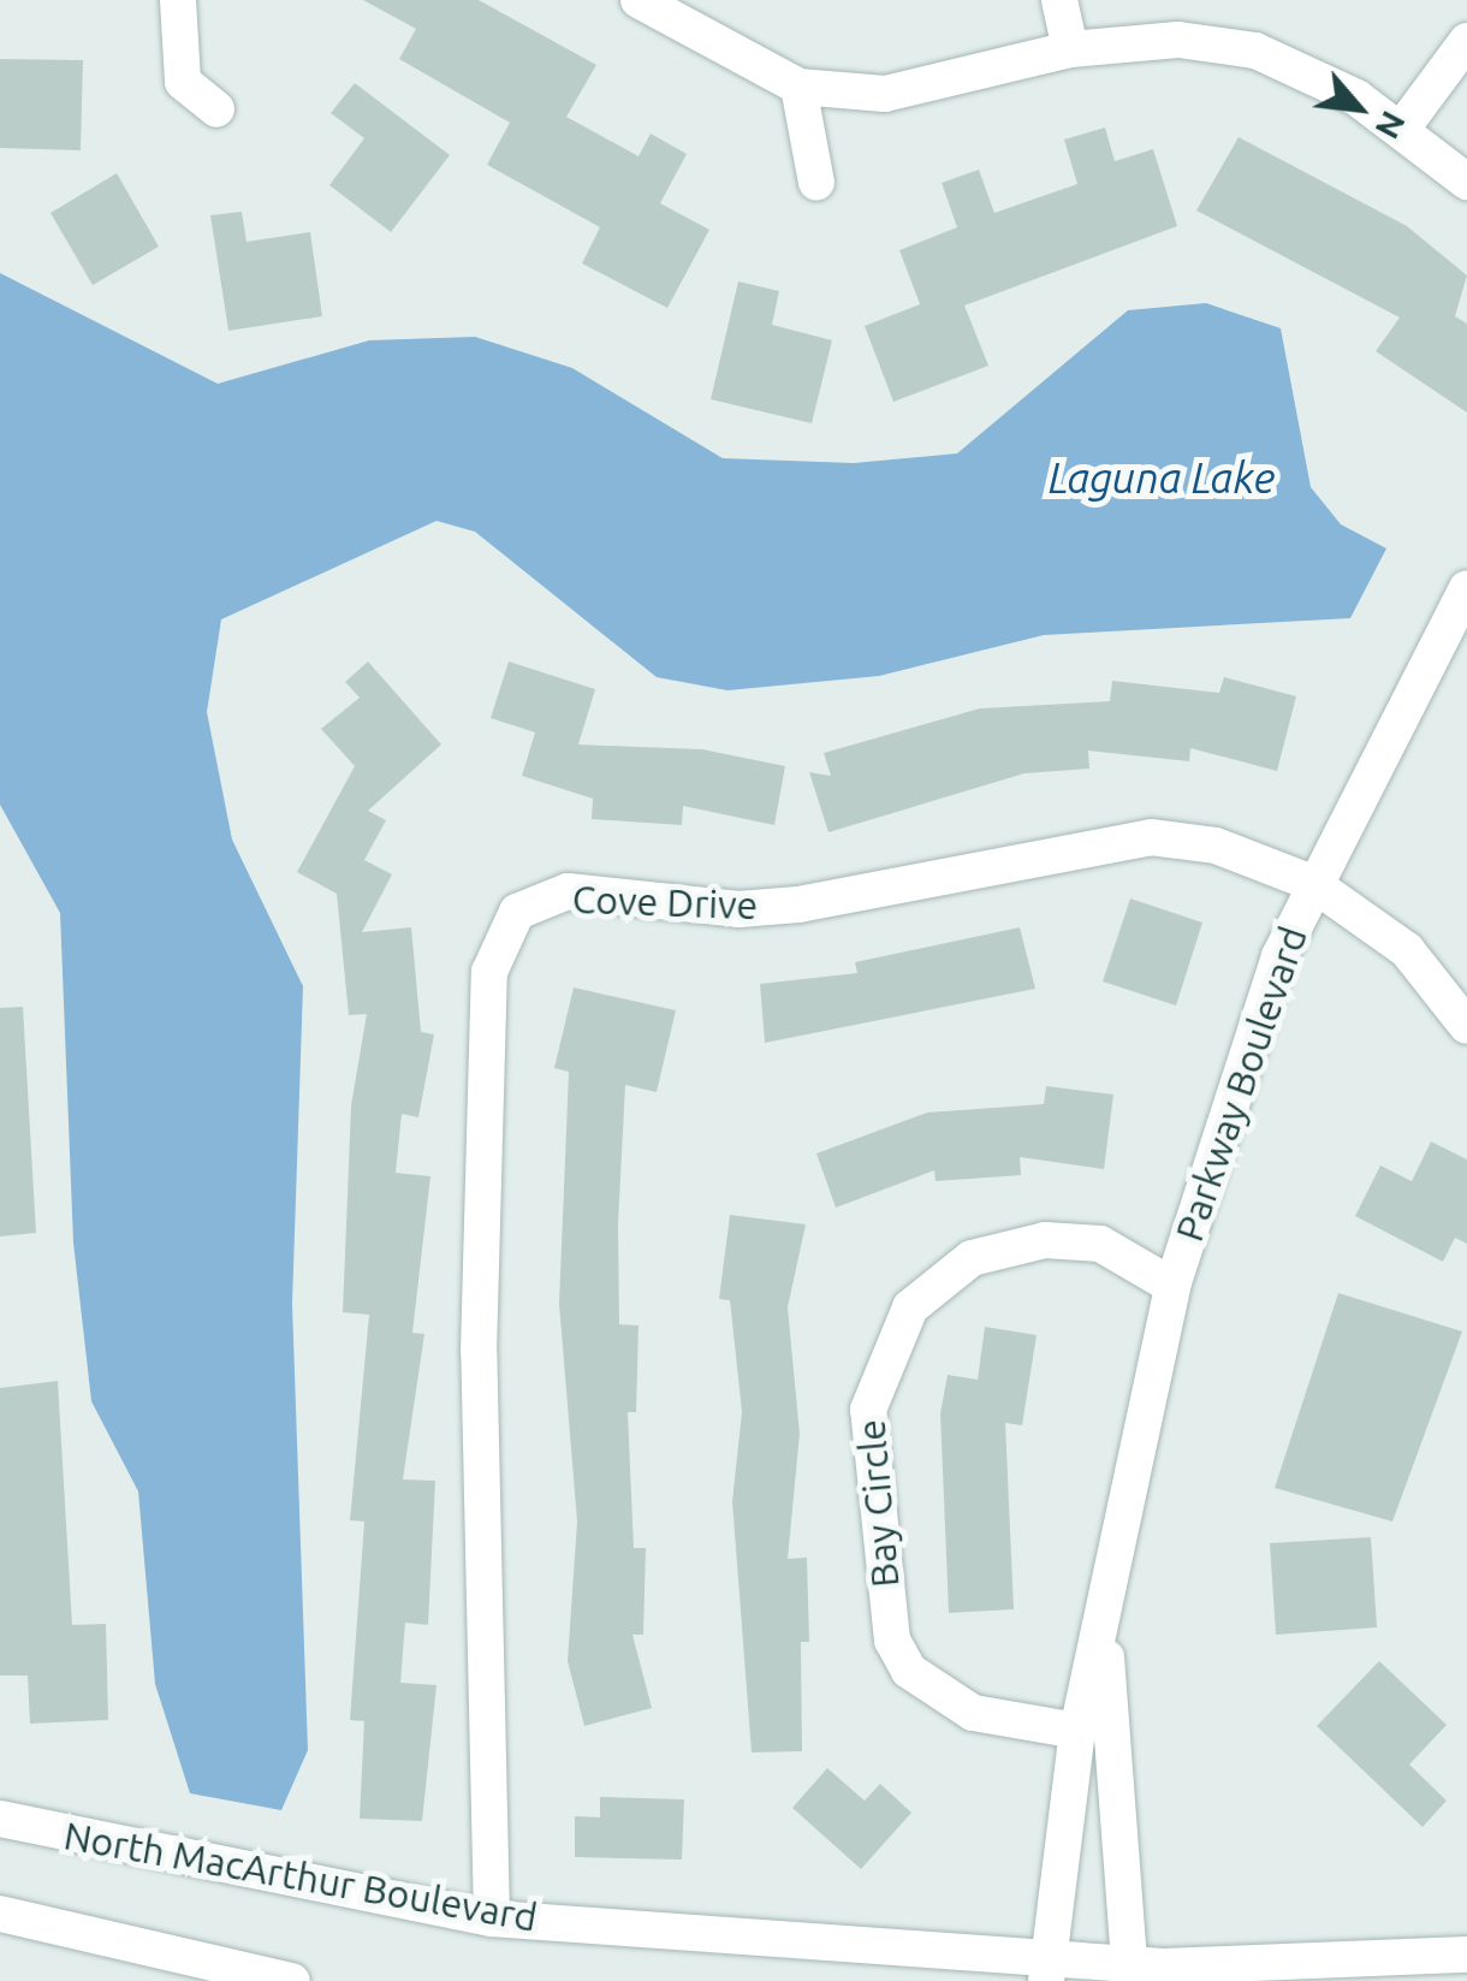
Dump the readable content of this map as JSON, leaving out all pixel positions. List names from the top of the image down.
{
  "streets": {
    "street": [
      "Cove Drive",
      "Parkway Boulevard",
      "Bay Circle",
      "North MacArthur Boulevard"
    ]
  },
  "crossings": [
    ["Cove Drive", "Parkway Boulevard"],
    ["Cove Drive", "North MacArthur Boulevard"],
    ["Parkway Boulevard", "Bay Circle"],
    ["Parkway Boulevard", "North MacArthur Boulevard"]
  ],
  "water": ["Laguna Lake"],
  "north": "bottom right"
}
